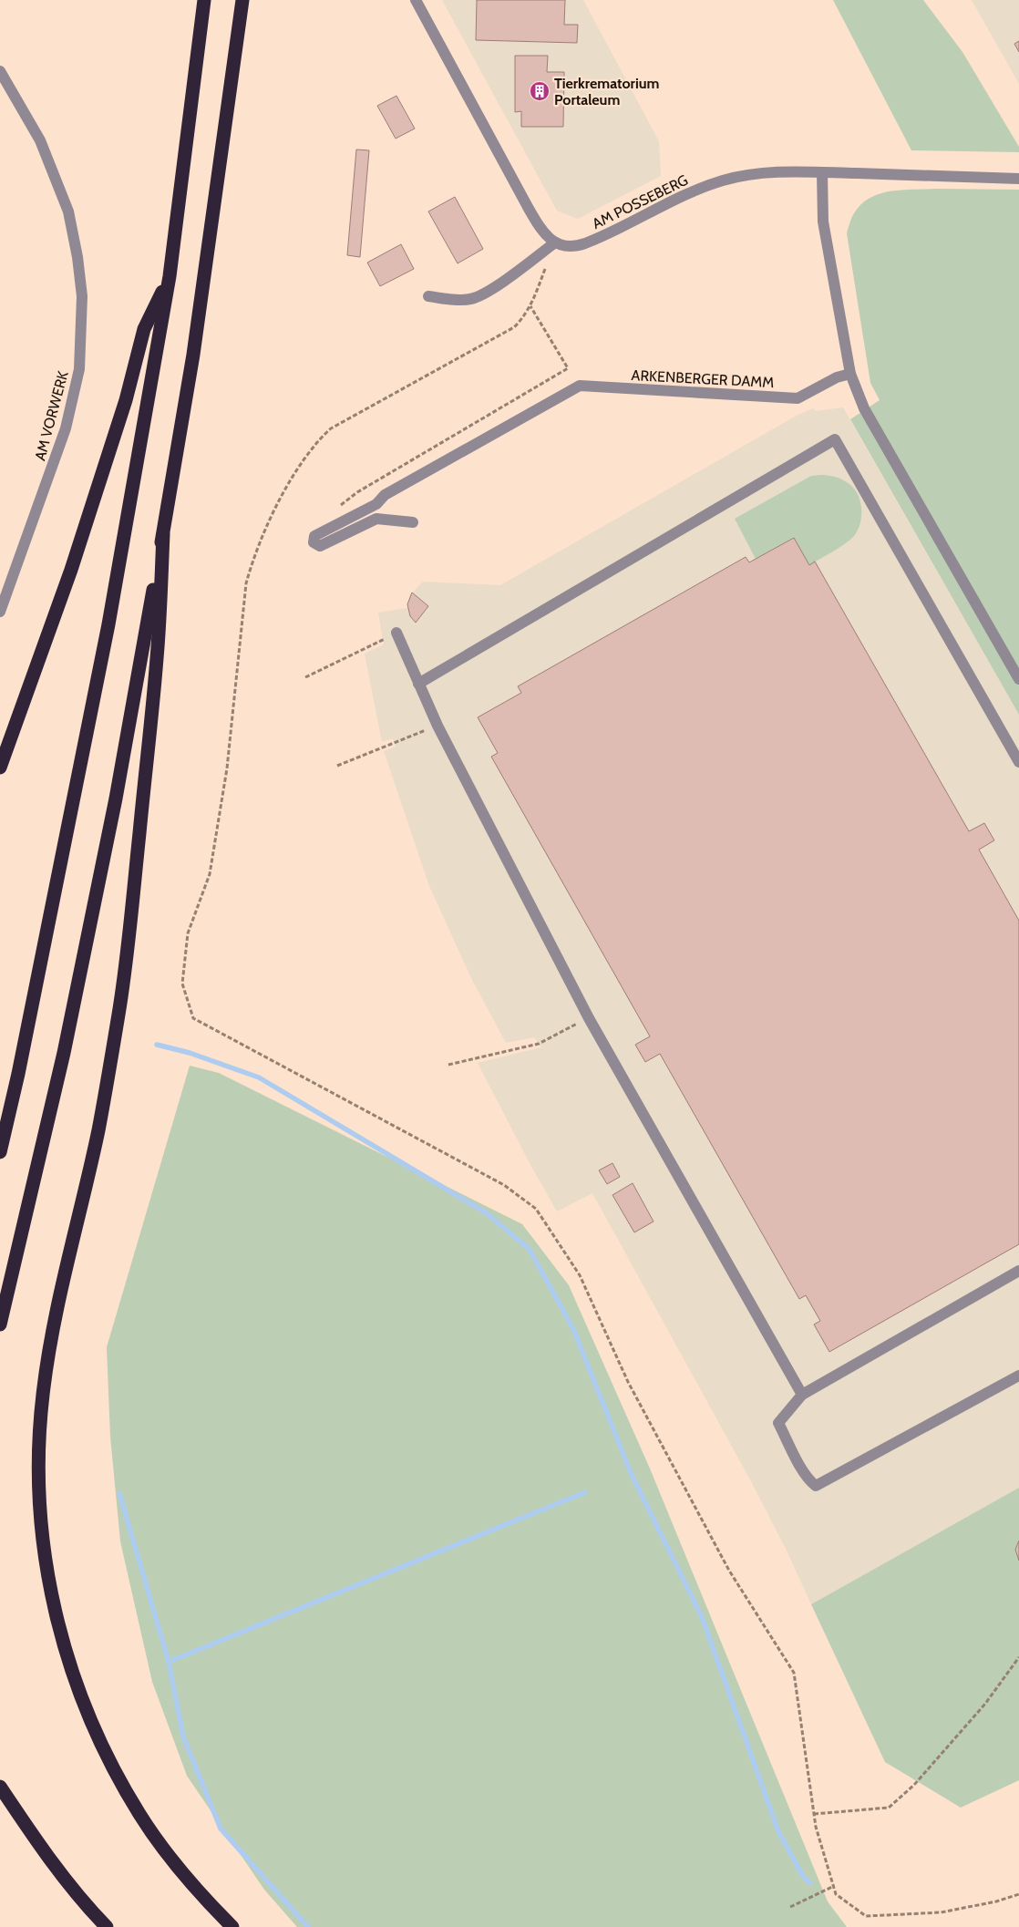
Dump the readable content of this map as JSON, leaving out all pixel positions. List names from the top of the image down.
{
  "streets": {
    "street": ["AM POSSEBERG", "ARKENBERGER DAMM", "AM VORWERK"]
  },
  "places": {
    "building": ["Tierkrematorium Portaleum"]
  }
}
